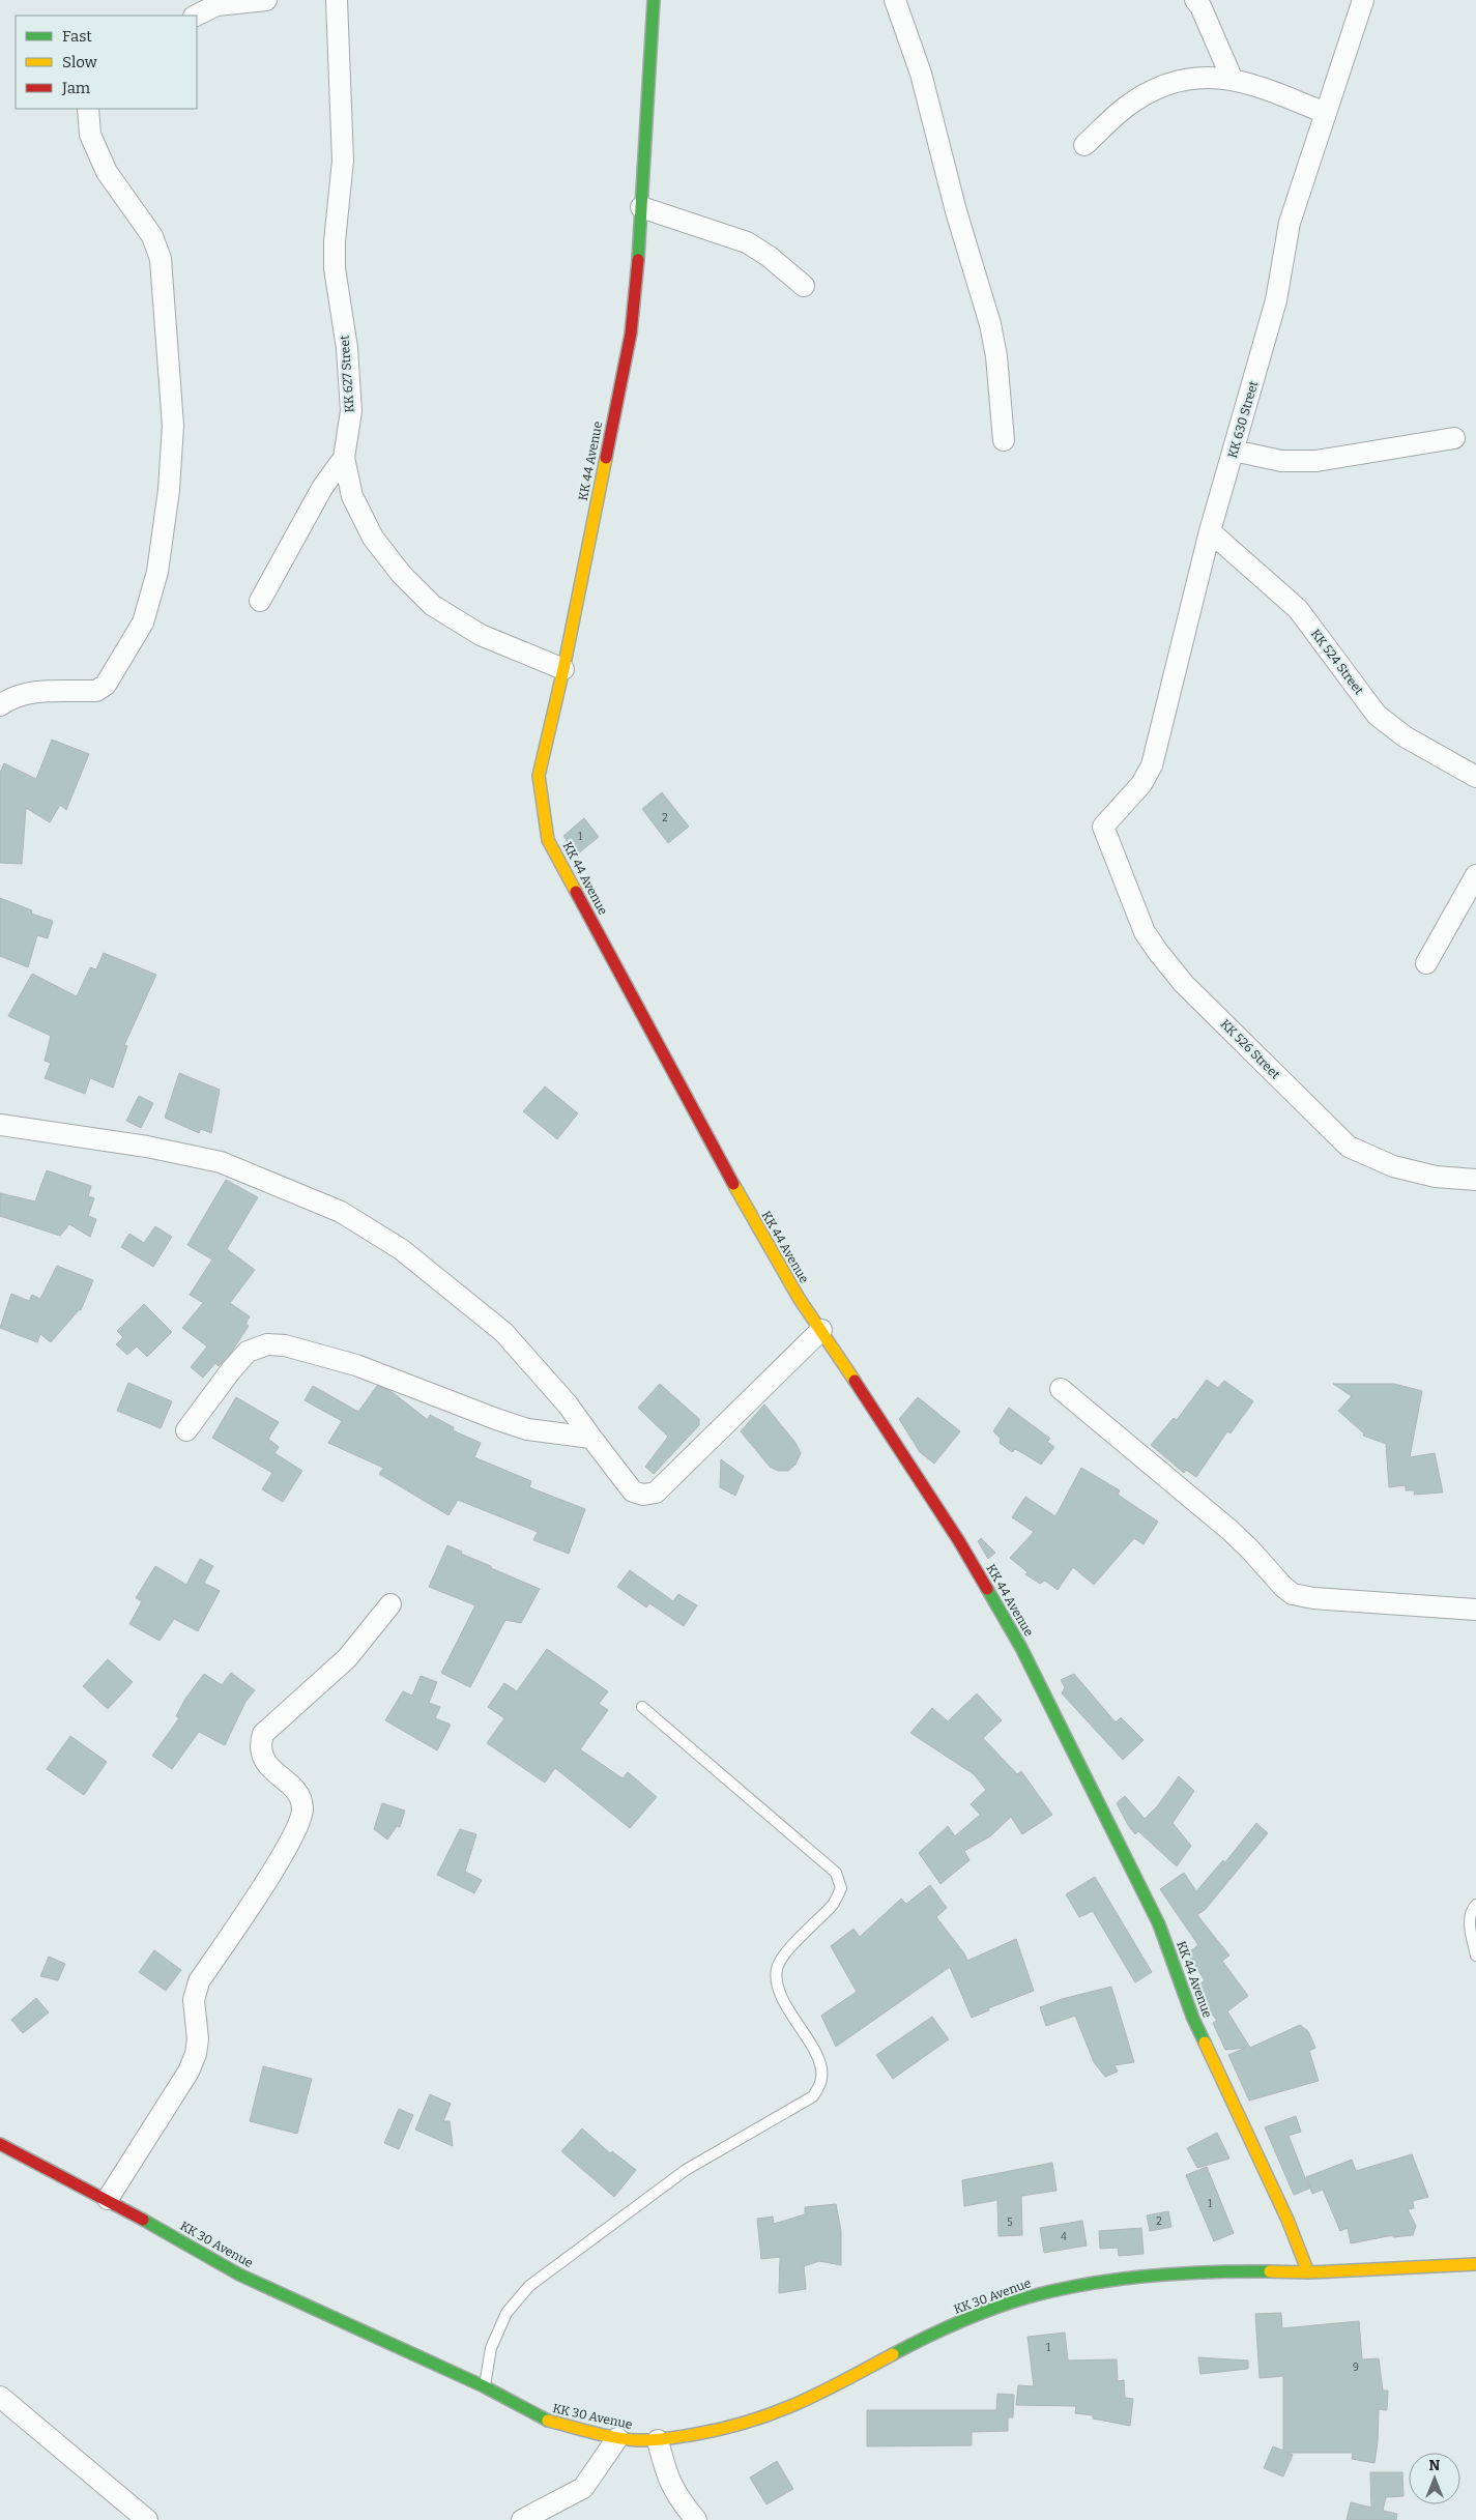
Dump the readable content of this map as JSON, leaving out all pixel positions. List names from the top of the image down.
{
  "streets": {
    "main road": ["KK 44 Avenue", "KK 30 Avenue"],
    "street": [
      "KK 627 Street",
      "KK 630 Street",
      "KK 524 Street",
      "KK 526 Street"
    ]
  },
  "crossings": [
    ["KK 627 Street", "KK 44 Avenue"],
    ["KK 630 Street", "KK 524 Street"],
    ["KK 630 Street", "KK 526 Street"],
    ["KK 44 Avenue", "KK 30 Avenue"]
  ],
  "house_numbers": [
    "2",
    "1",
    "1",
    "2",
    "5",
    "4",
    "1",
    "9"
  ],
  "legend": ["Fast", "Slow", "Jam"],
  "north": "top"
}
